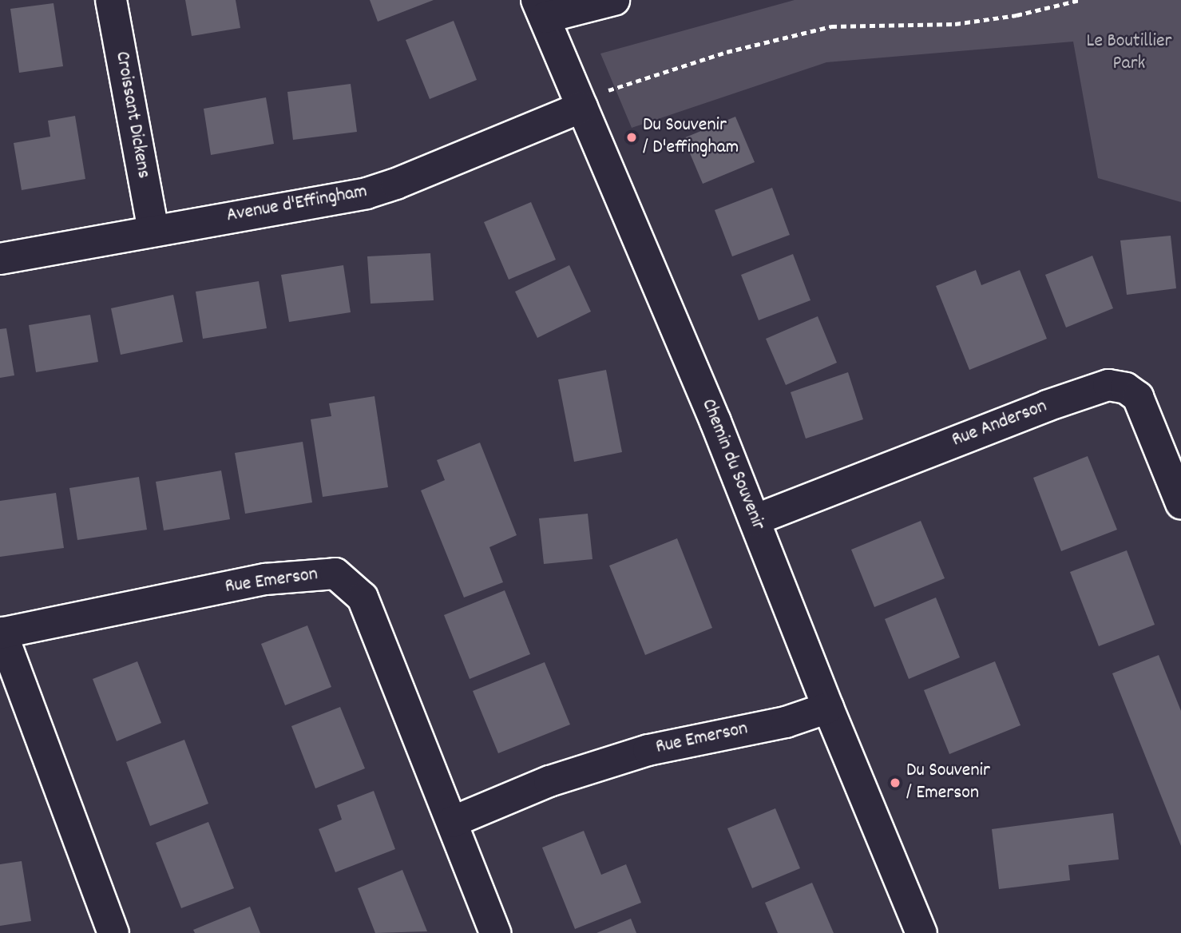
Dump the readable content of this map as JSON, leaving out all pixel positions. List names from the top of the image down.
{
  "streets": {
    "street": [
      "Croissant Dickens",
      "Avenue d'Effingham",
      "Rue Anderson",
      "Chemin du Souvenir",
      "Rue Emerson"
    ]
  },
  "crossings": [
    ["Croissant Dickens", "Avenue d'Effingham"],
    ["Avenue d'Effingham", "Chemin du Souvenir"],
    ["Rue Anderson", "Chemin du Souvenir"],
    ["Chemin du Souvenir", "Rue Emerson"]
  ],
  "parks": ["Le Boutillier Park"],
  "places": ["Du Souvenir / D'effingham", "Du Souvenir / Emerson"]
}
